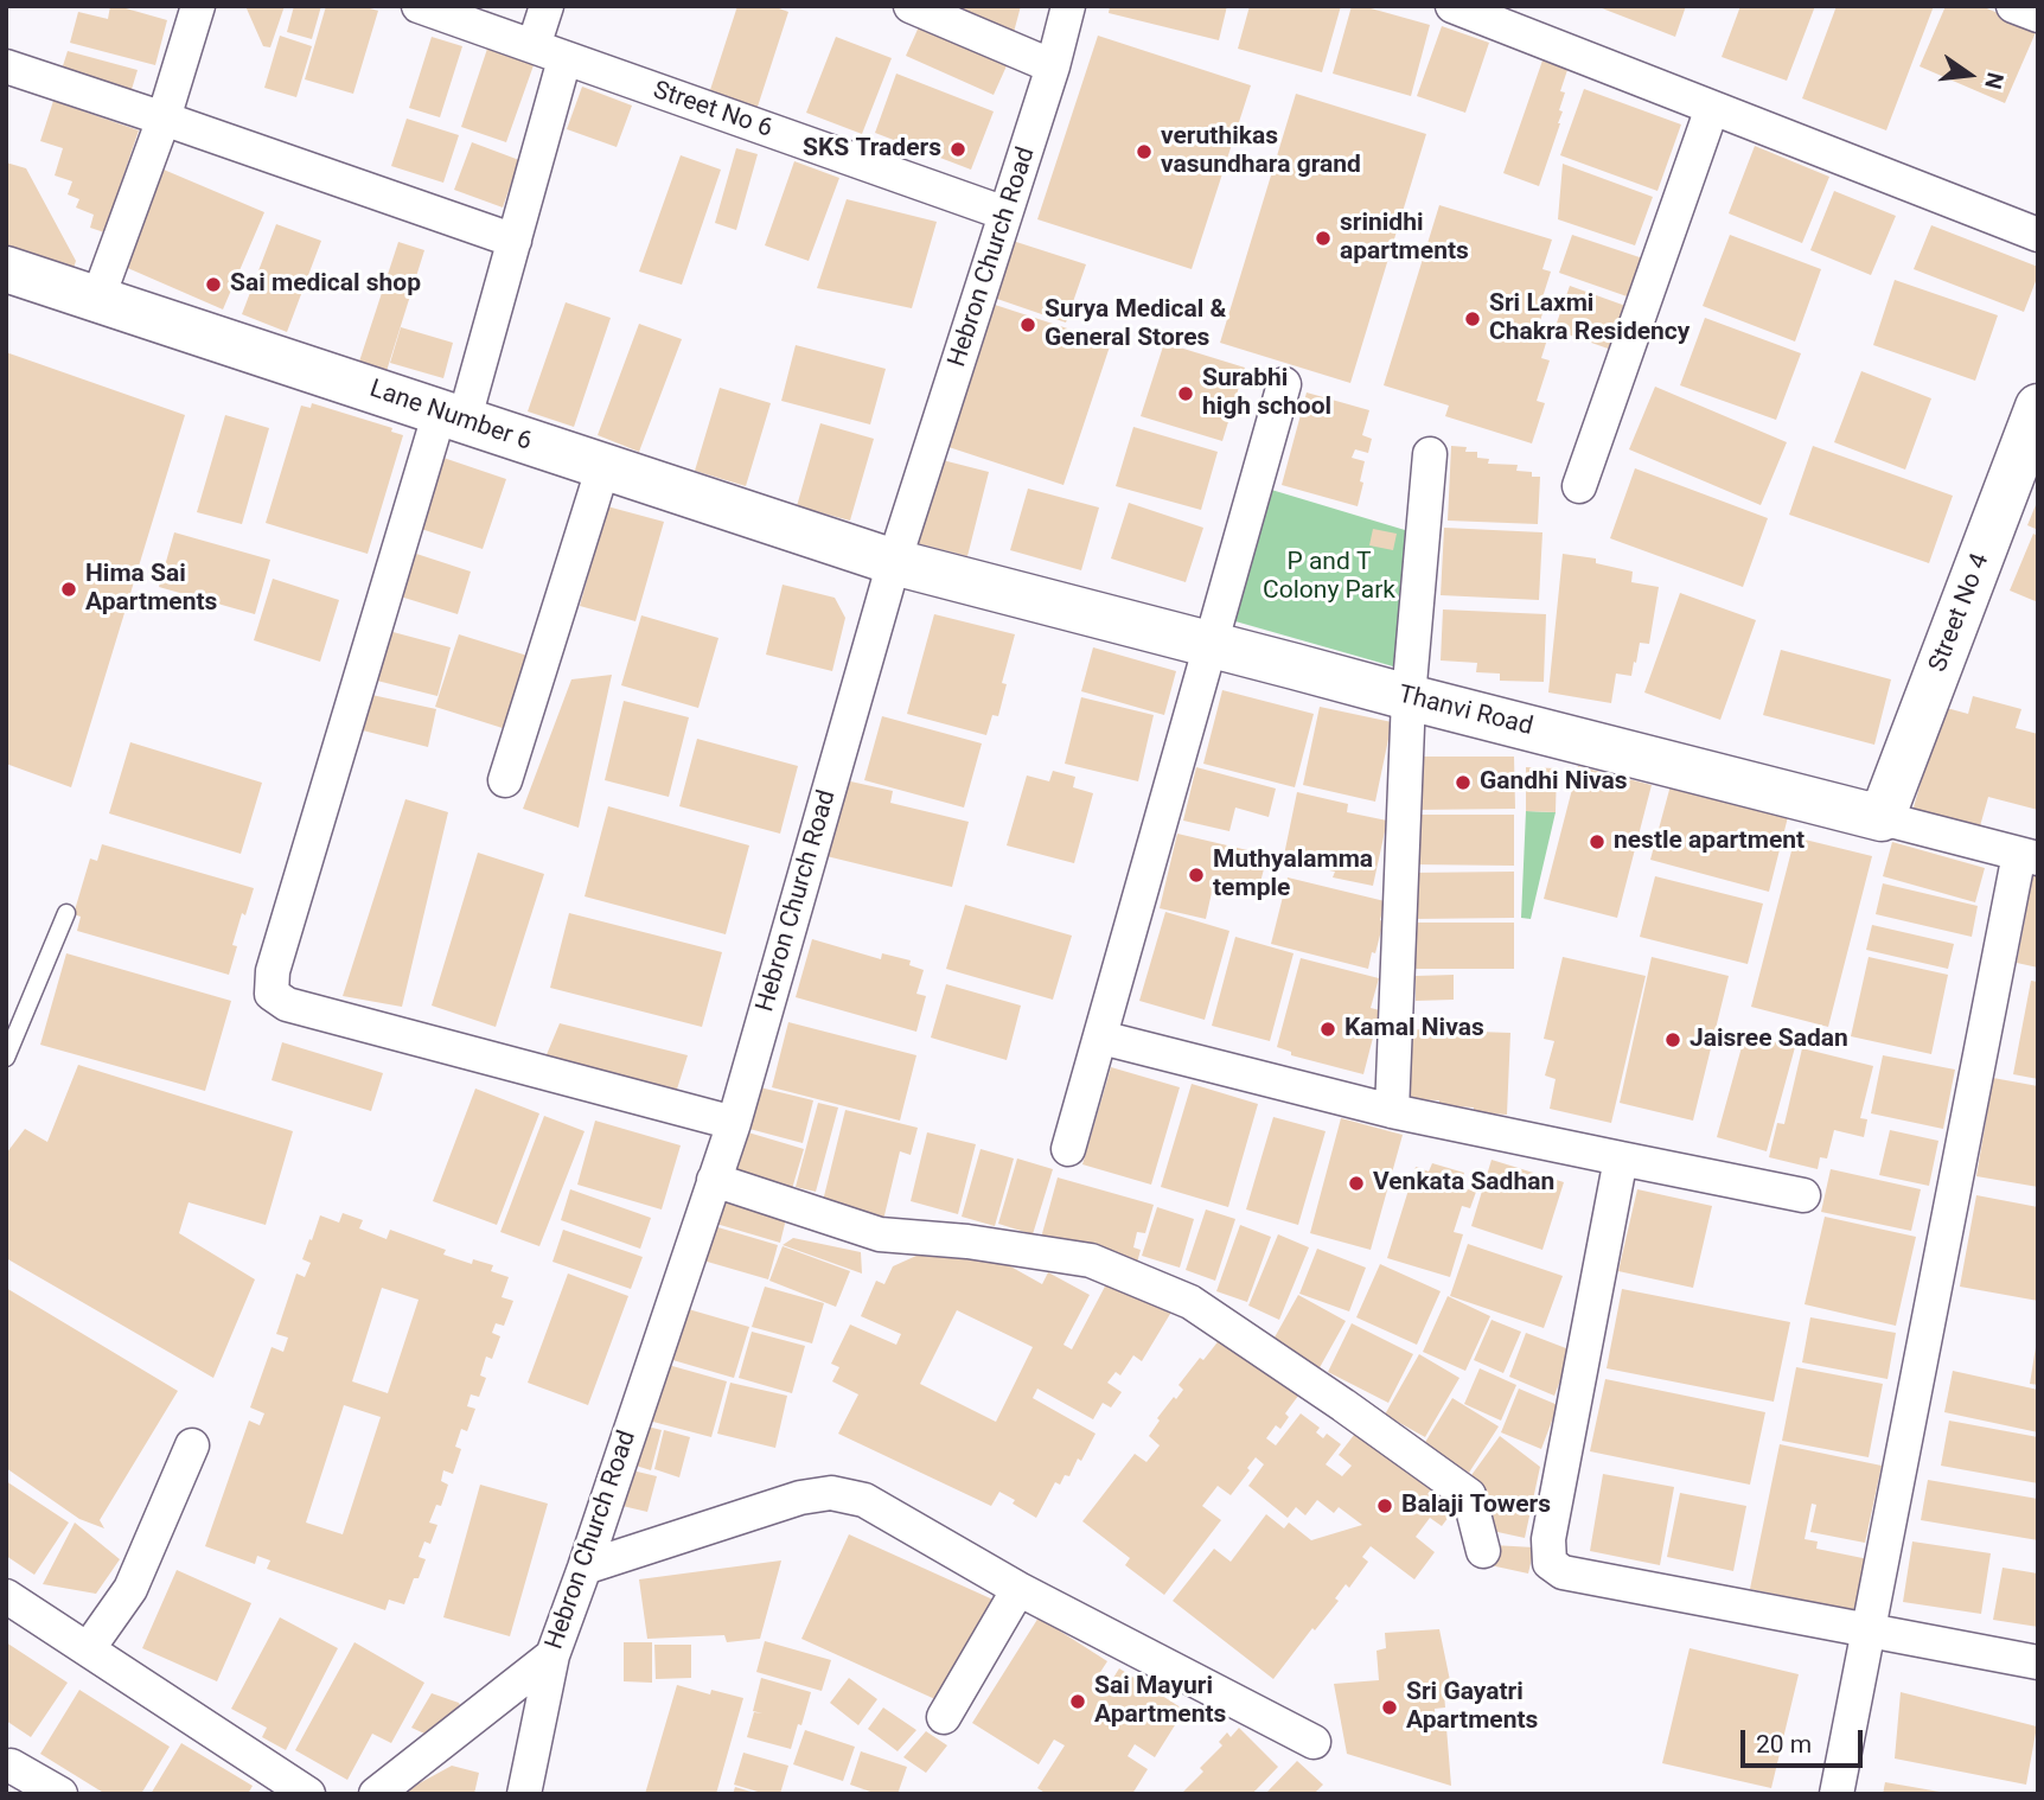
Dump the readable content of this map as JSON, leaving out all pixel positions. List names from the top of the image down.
{
  "streets": {
    "street": [
      "Street No 6",
      "Hebron Church Road",
      "Lane Number 6",
      "Street No 4",
      "Thanvi Road"
    ]
  },
  "crossings": [
    ["Street No 6", "Hebron Church Road"],
    ["Hebron Church Road", "Lane Number 6"],
    ["Hebron Church Road", "Thanvi Road"],
    ["Lane Number 6", "Thanvi Road"],
    ["Street No 4", "Thanvi Road"]
  ],
  "parks": ["P and T Colony Park"],
  "places": [
    "SKS Traders",
    "veruthikas vasundhara grand",
    "srinidhi apartments",
    "Sai medical shop",
    "Sri Laxmi Chakra Residency",
    "Surya Medical & General Stores",
    "Surabhi high school",
    "Hima Sai Apartments",
    "Gandhi Nivas",
    "nestle apartment",
    "Muthyalamma temple",
    "Kamal Nivas",
    "Jaisree Sadan",
    "Venkata Sadhan",
    "Balaji Towers",
    "Sai Mayuri Apartments",
    "Sri Gayatri Apartments"
  ],
  "scale_bar": "20 m",
  "north": "right"
}
